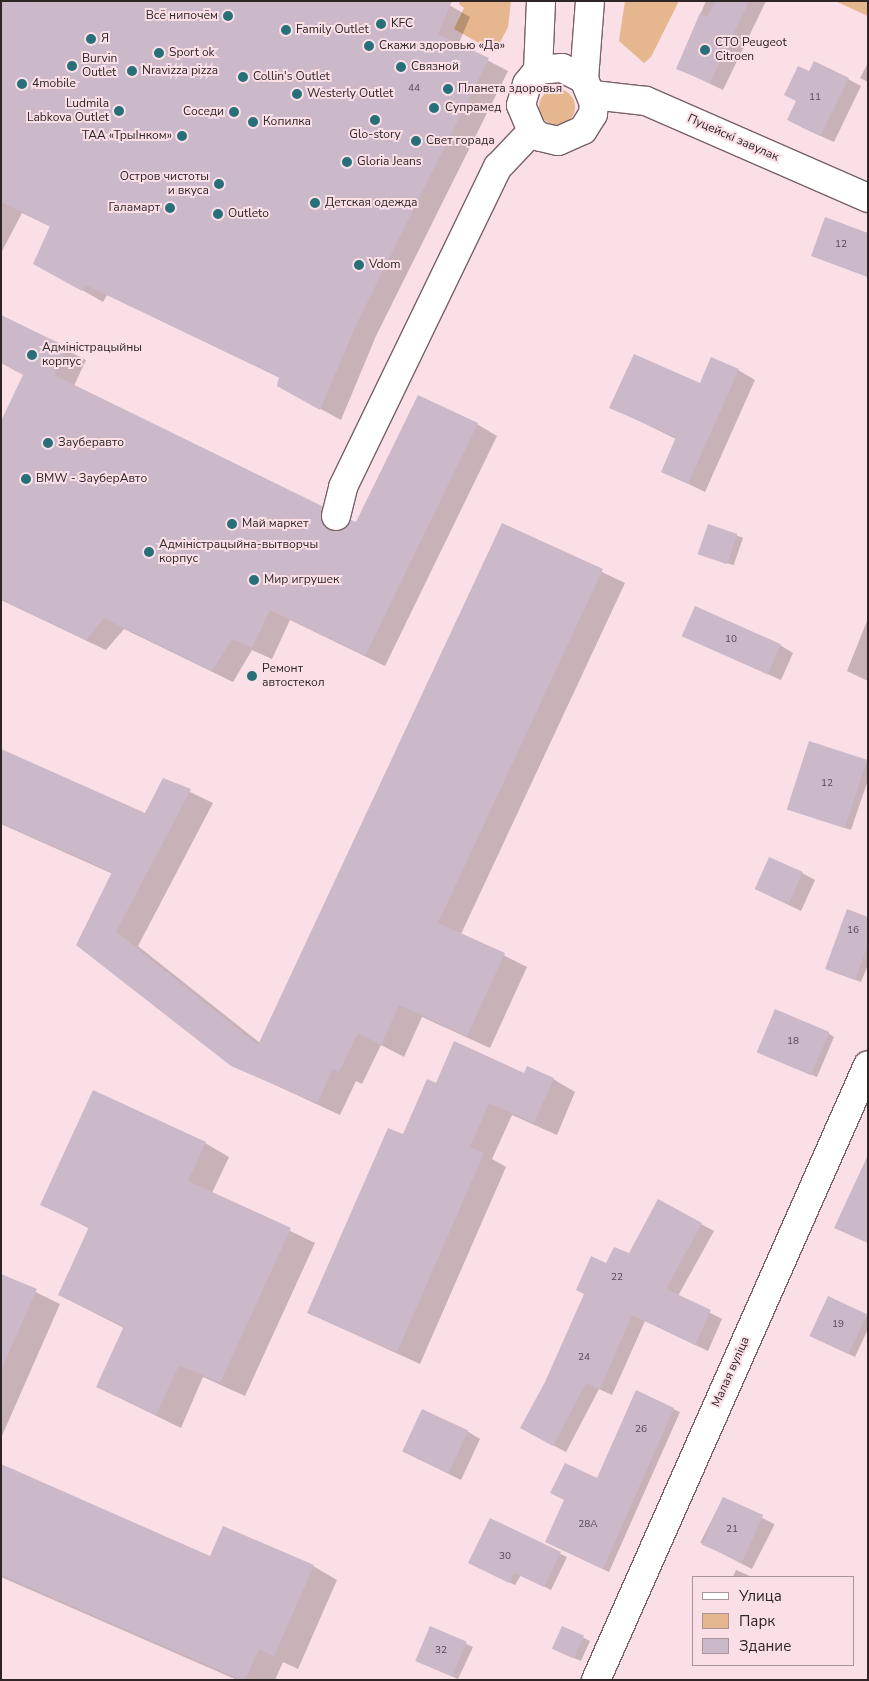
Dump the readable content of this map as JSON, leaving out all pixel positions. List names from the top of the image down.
{
  "streets": {
    "street": ["Пуцейскі завулак", "Малая вуліца"]
  },
  "places": [
    "Всё нипочём",
    "KFC",
    "Family Outlet",
    "Я",
    "Скажи здоровью «Да»",
    "СТО Peugeot Citroen",
    "Sport ok",
    "Burvin Outlet",
    "Связной",
    "Nravizza pizza",
    "Collin's Outlet",
    "4mobile",
    "Планета здоровья",
    "Westerly Outlet",
    "Супрамед",
    "Ludmila Labkova Outlet",
    "Соседи",
    "Glo-story",
    "Копилка",
    "ТАА «ТрыІнком»",
    "Свет горада",
    "Gloria Jeans",
    "Остров чистоты и вкуса",
    "Детская одежда",
    "Галамарт",
    "Outleto",
    "Vdom",
    "Адміністрацыйны корпус",
    "Зауберавто",
    "BMW - ЗауберАвто",
    "Май маркет",
    "Адміністрацыйна-вытворчы корпус",
    "Мир игрушек",
    "Ремонт автостекол"
  ],
  "house_numbers": [
    "44",
    "11",
    "12",
    "10",
    "12",
    "16",
    "18",
    "22",
    "19",
    "24",
    "26",
    "28А",
    "21",
    "30",
    "32"
  ],
  "legend": ["Улица", "Парк", "Здание"]
}
